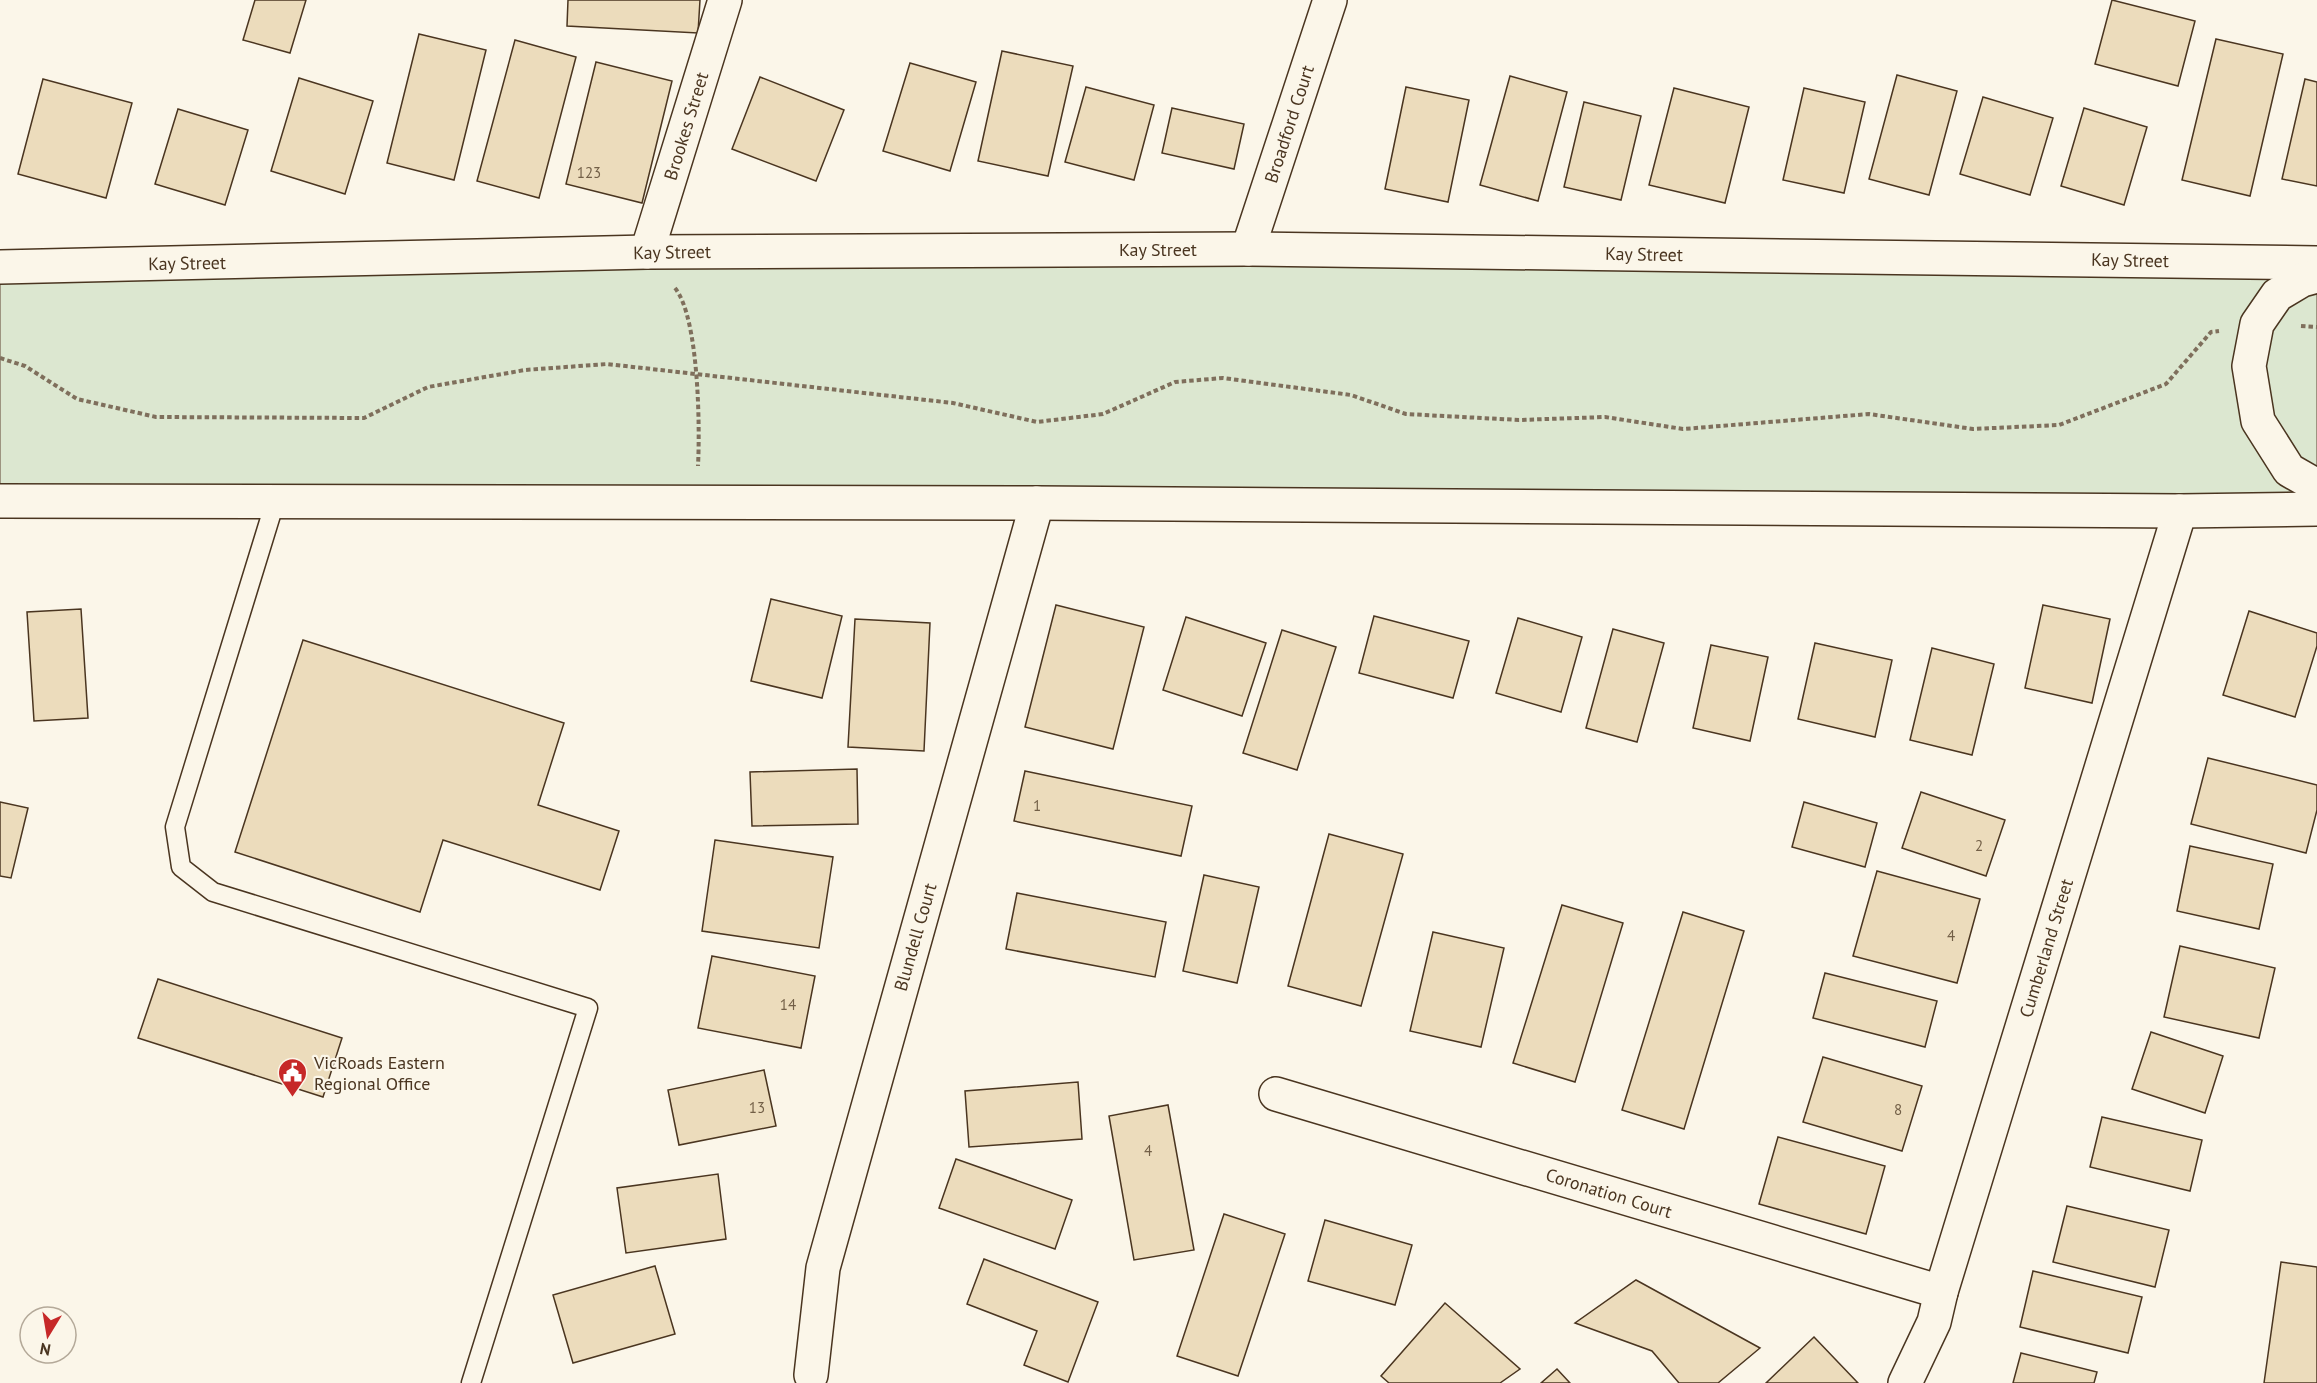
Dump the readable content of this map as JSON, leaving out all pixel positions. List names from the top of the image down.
{
  "streets": {
    "street": [
      "Broadford Court",
      "Brookes Street",
      "Kay Street",
      "Blundell Court",
      "Cumberland Street",
      "Coronation Court"
    ]
  },
  "crossings": [
    ["Broadford Court", "Kay Street"],
    ["Brookes Street", "Kay Street"],
    ["Cumberland Street", "Coronation Court"]
  ],
  "places": {
    "public building": ["VicRoads Eastern Regional Office"]
  },
  "house_numbers": [
    "123",
    "1",
    "2",
    "4",
    "14",
    "13",
    "8",
    "4"
  ],
  "north": "bottom"
}
